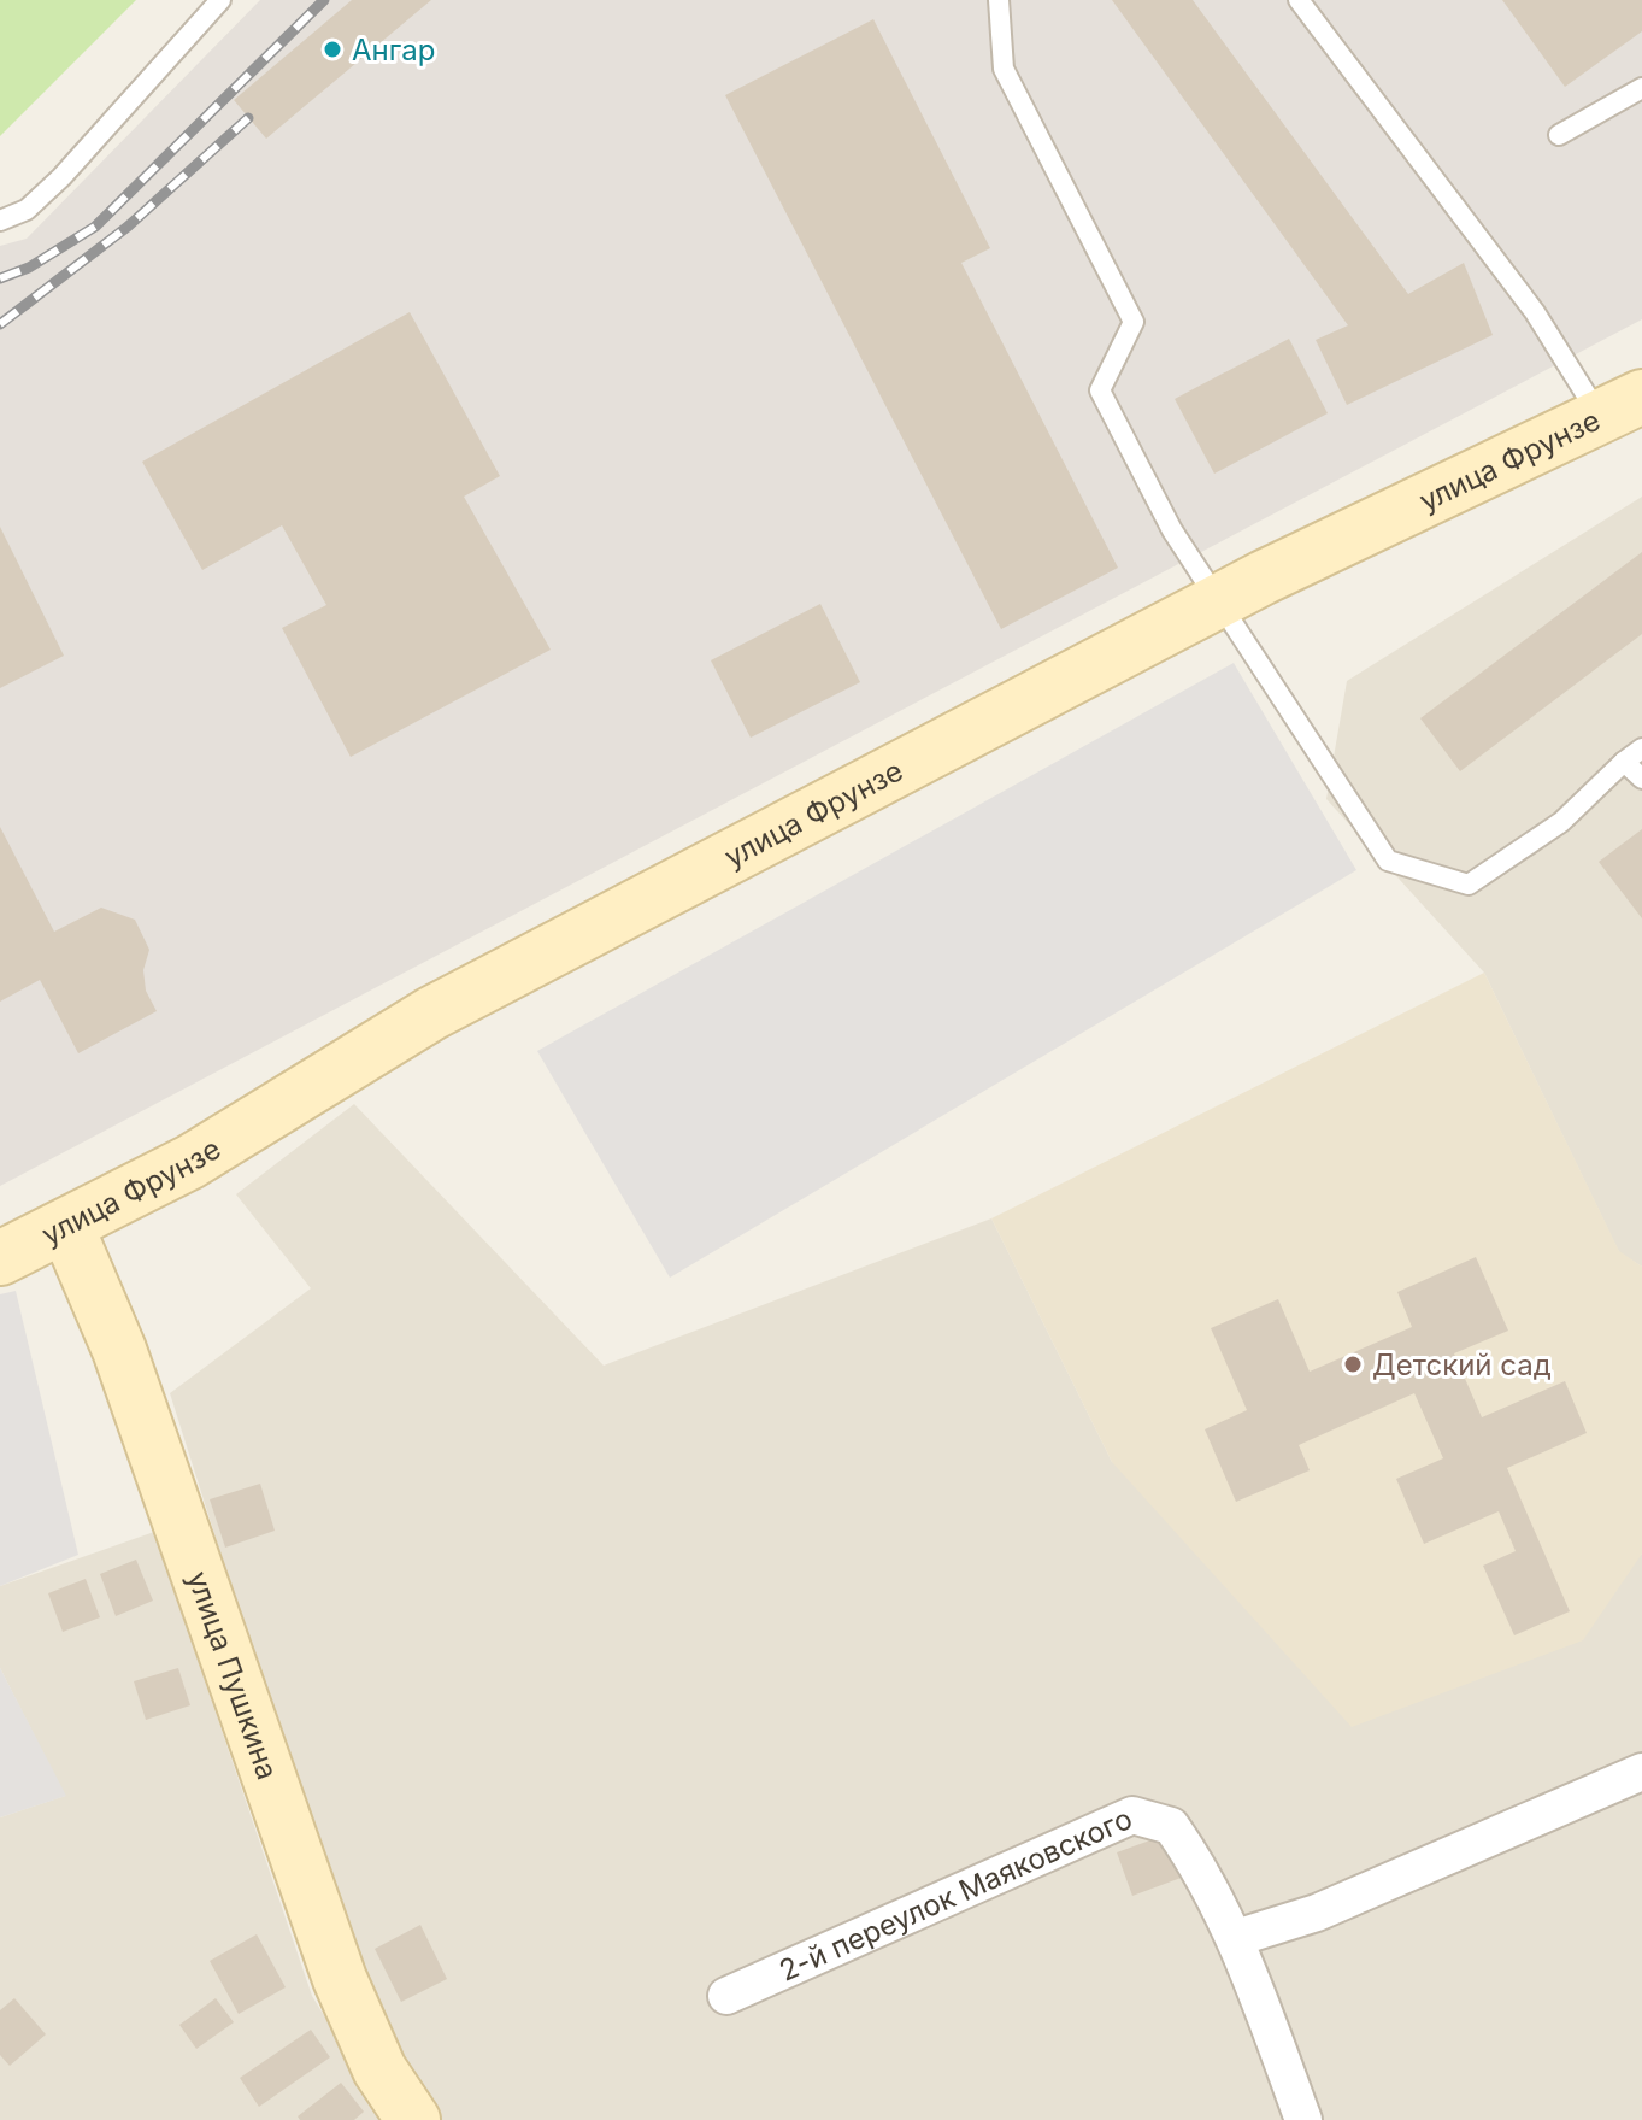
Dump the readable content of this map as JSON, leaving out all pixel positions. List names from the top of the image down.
{
  "streets": {
    "street": ["улица Фрунзе", "улица Пушкина", "2-й переулок Маяковского"]
  },
  "crossings": [
    ["улица Фрунзе", "улица Пушкина"]
  ],
  "places": ["Ангар", "Детский сад"]
}
